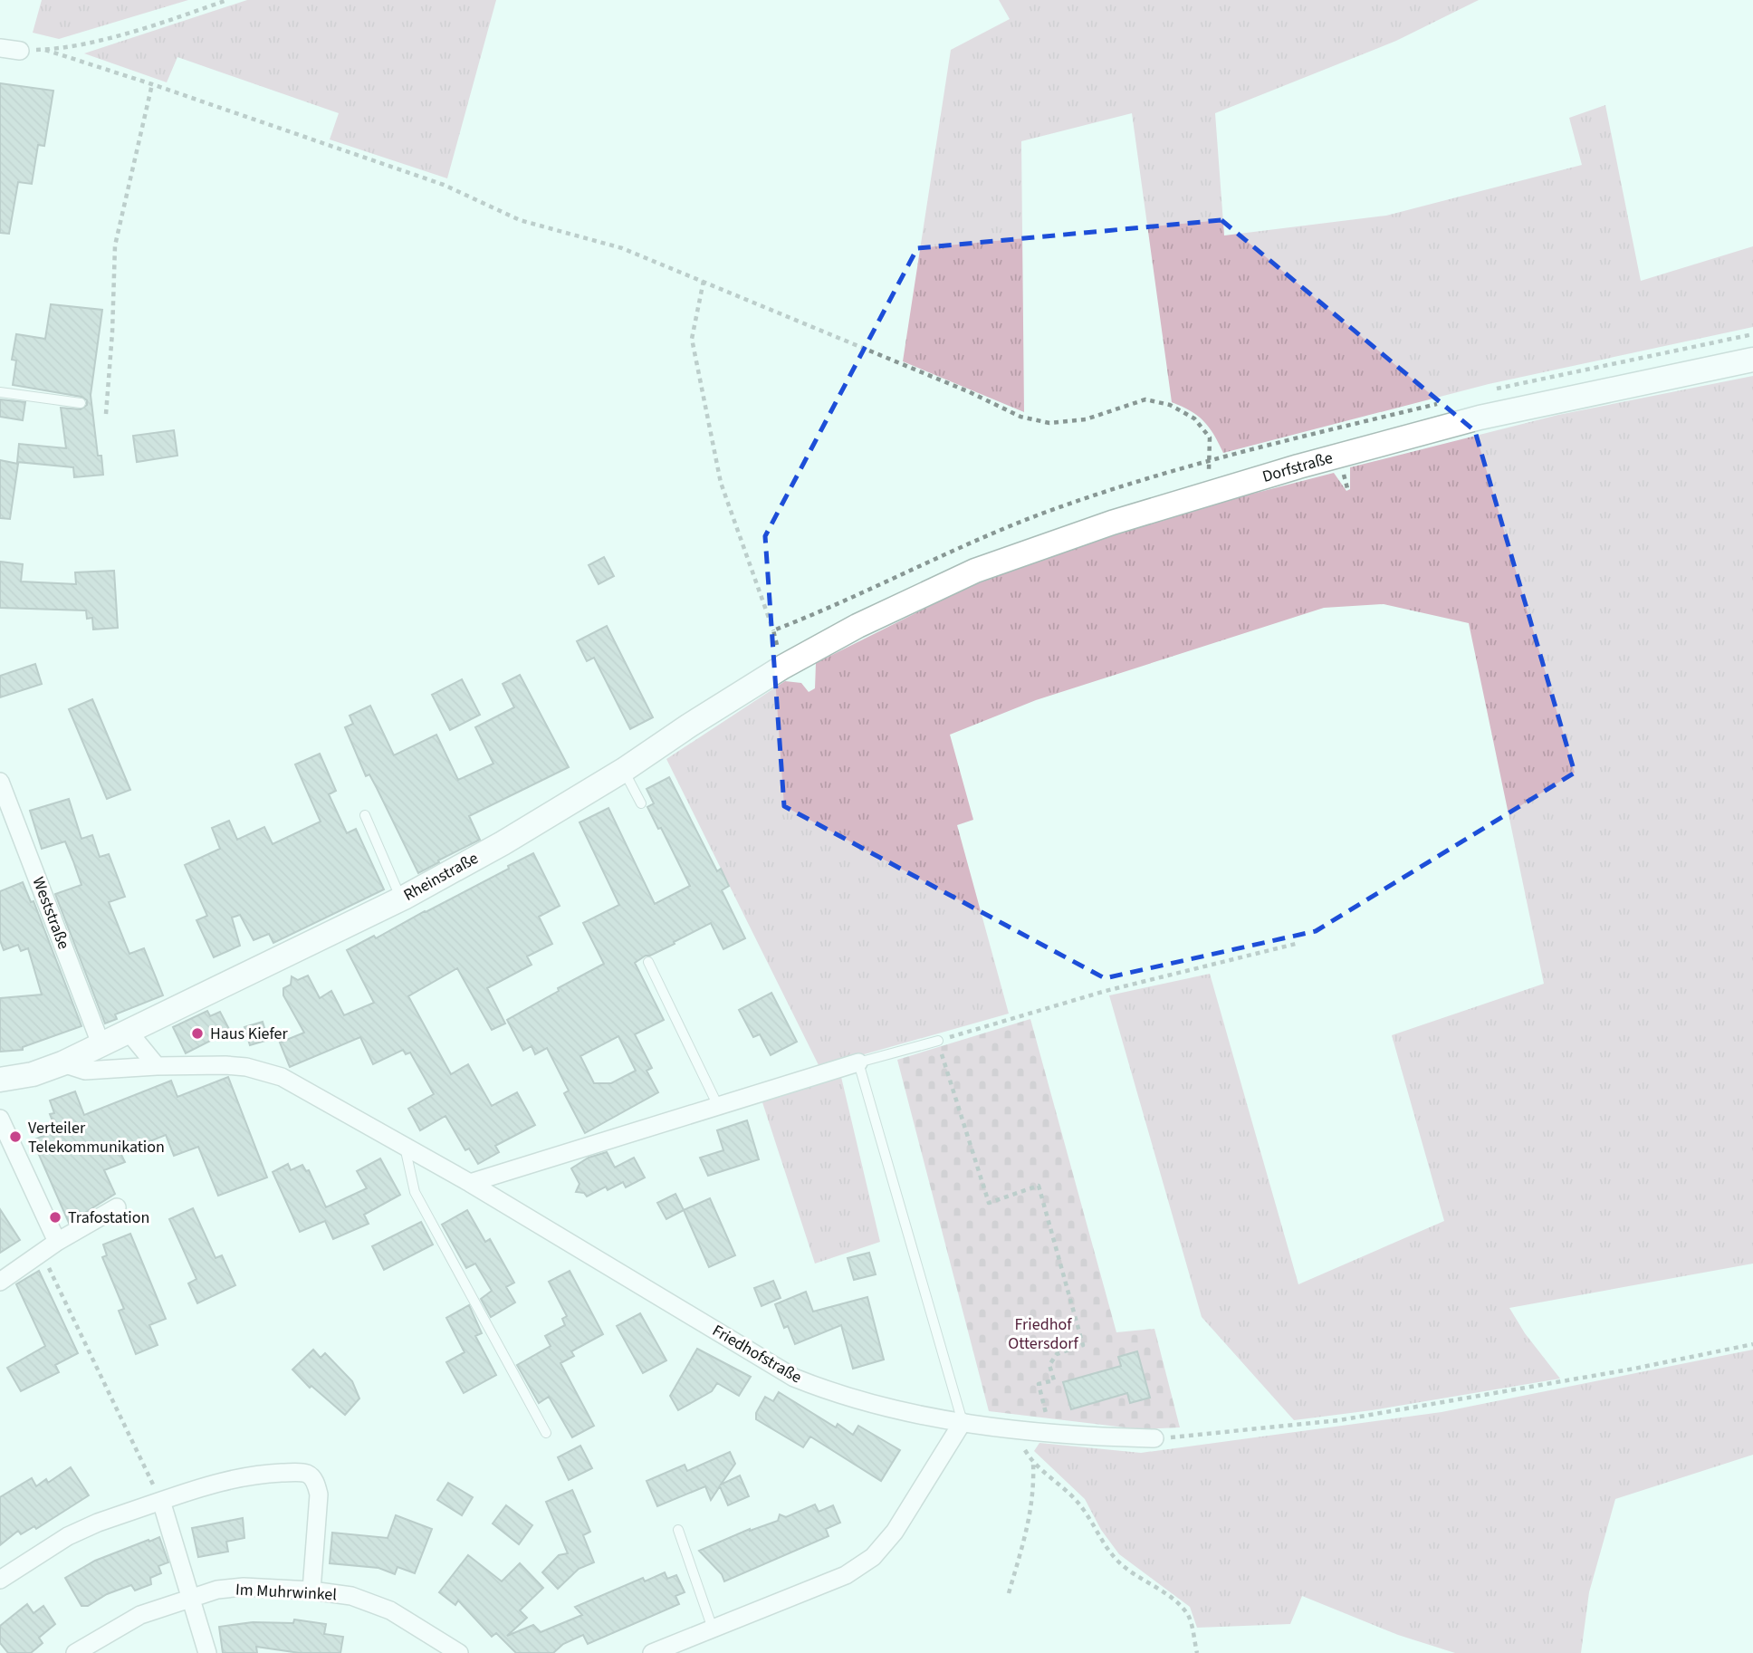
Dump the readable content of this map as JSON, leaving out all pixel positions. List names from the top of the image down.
{
  "streets": {
    "main road": ["Dorfstraße", "Rheinstraße"],
    "street": ["Weststraße", "Friedhofstraße", "Im Muhrwinkel"]
  },
  "crossings": [
    ["Dorfstraße", "Rheinstraße"],
    ["Rheinstraße", "Weststraße"],
    ["Rheinstraße", "Friedhofstraße"]
  ],
  "parks": ["Friedhof Ottersdorf"],
  "places": ["Haus Kiefer", "Verteiler Telekommunikation", "Trafostation"]
}
